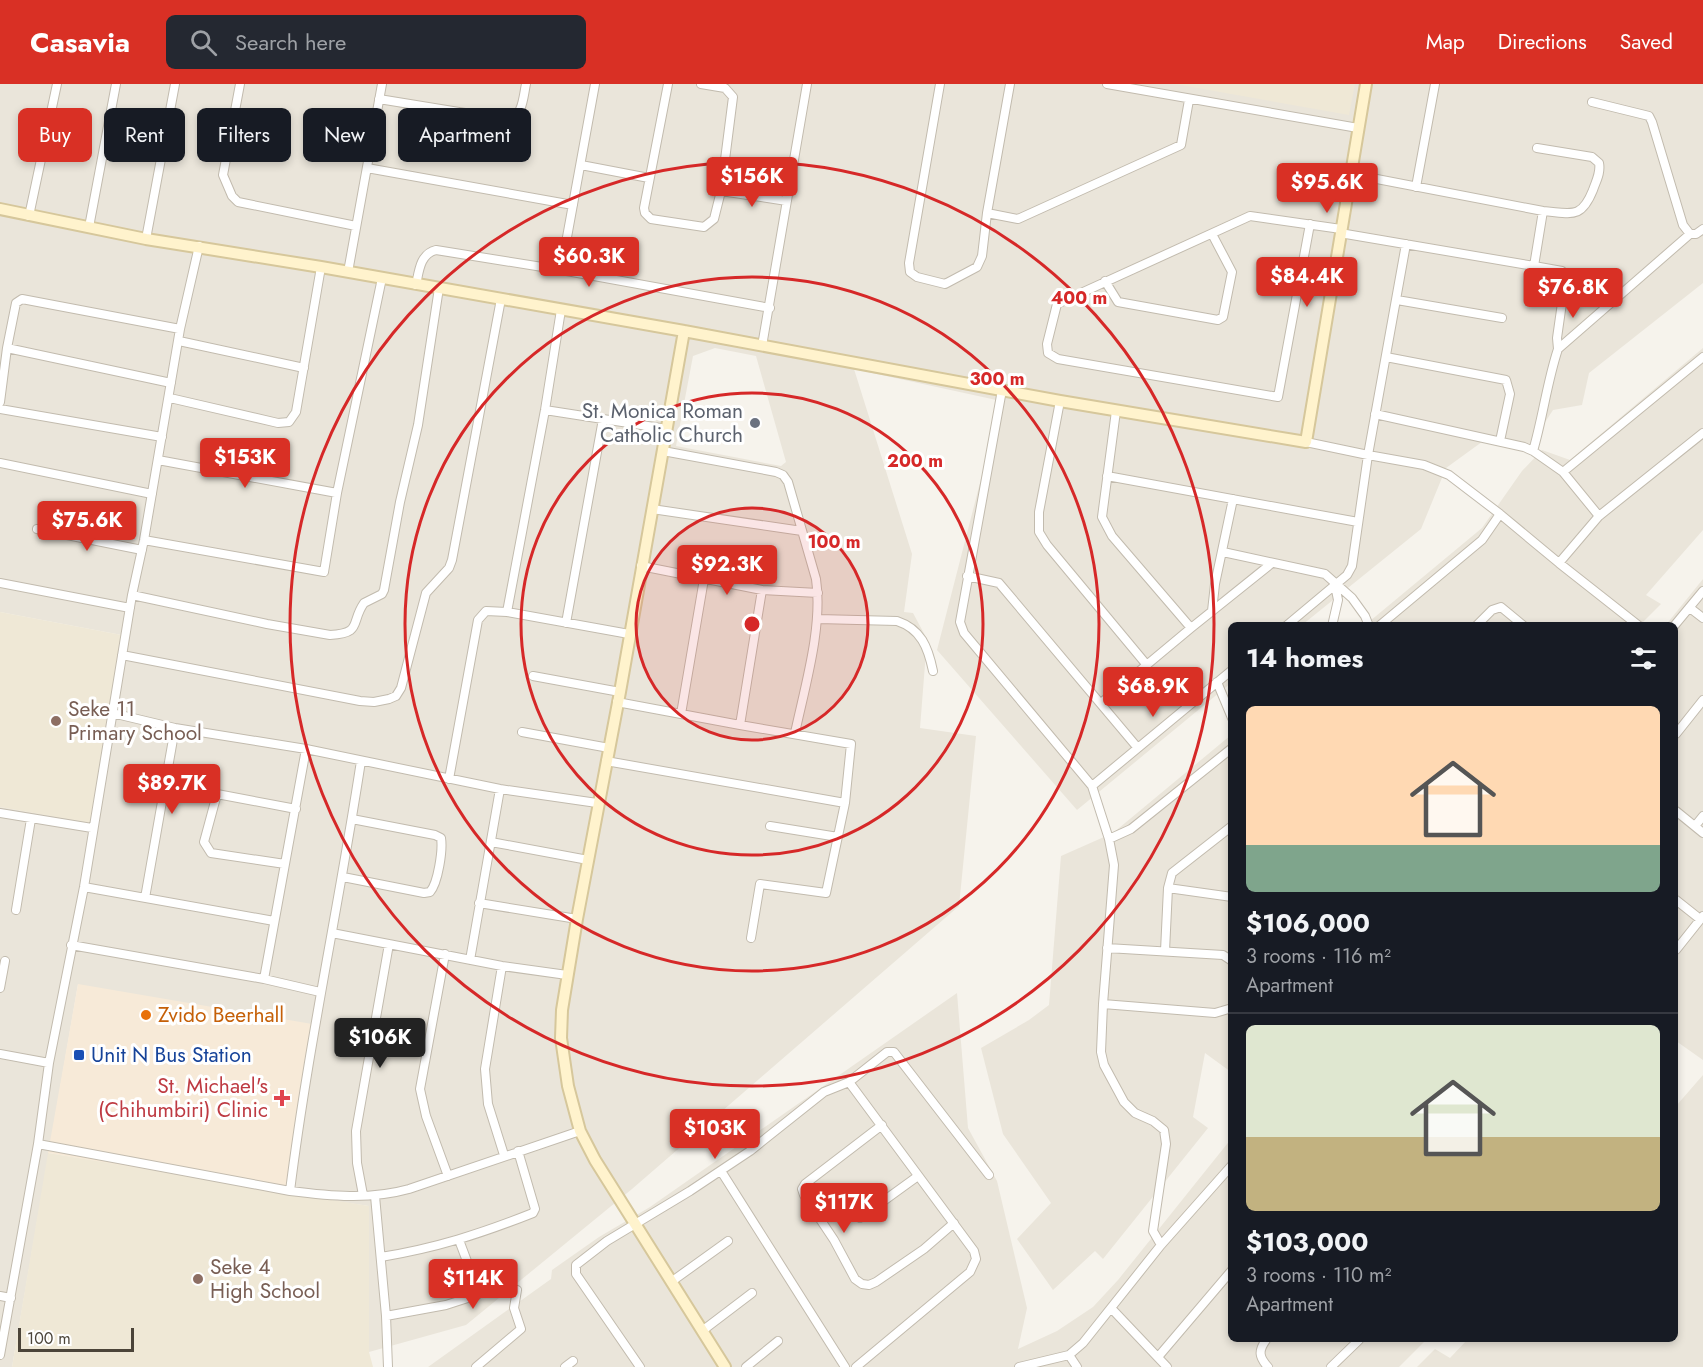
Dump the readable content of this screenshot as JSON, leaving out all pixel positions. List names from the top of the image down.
{
  "places": {
    "other": [
      "St. Monica Roman Catholic Church",
      "Seke 11 Primary School",
      "Zvido Beerhall",
      "Seke 4 High School"
    ],
    "transit": ["Unit N Bus Station"],
    "health": ["St. Michael's (Chihumbiri) Clinic"]
  },
  "scale_bar": "100 m",
  "page": {
    "header": "Casavia",
    "search": "Search here",
    "nav": ["Map", "Directions", "Saved"],
    "chip": [
      "Buy",
      "Rent",
      "Filters",
      "New",
      "Apartment"
    ],
    "price": [
      "$156K",
      "$95.6K",
      "$60.3K",
      "$84.4K",
      "$76.8K",
      "$153K",
      "$75.6K",
      "$92.3K",
      "$68.9K",
      "$89.7K",
      "$106K",
      "$103K",
      "$117K",
      "$114K"
    ],
    "heading": "14 homes",
    "list": [
      {
        "name": "$106,000",
        "note": "3 rooms · 116 m² · Apartment"
      },
      {
        "name": "$103,000",
        "note": "3 rooms · 110 m² · Apartment"
      }
    ],
    "scale": "100 m"
  },
  "rings": [
    "400 m",
    "300 m",
    "200 m",
    "100 m"
  ]
}
